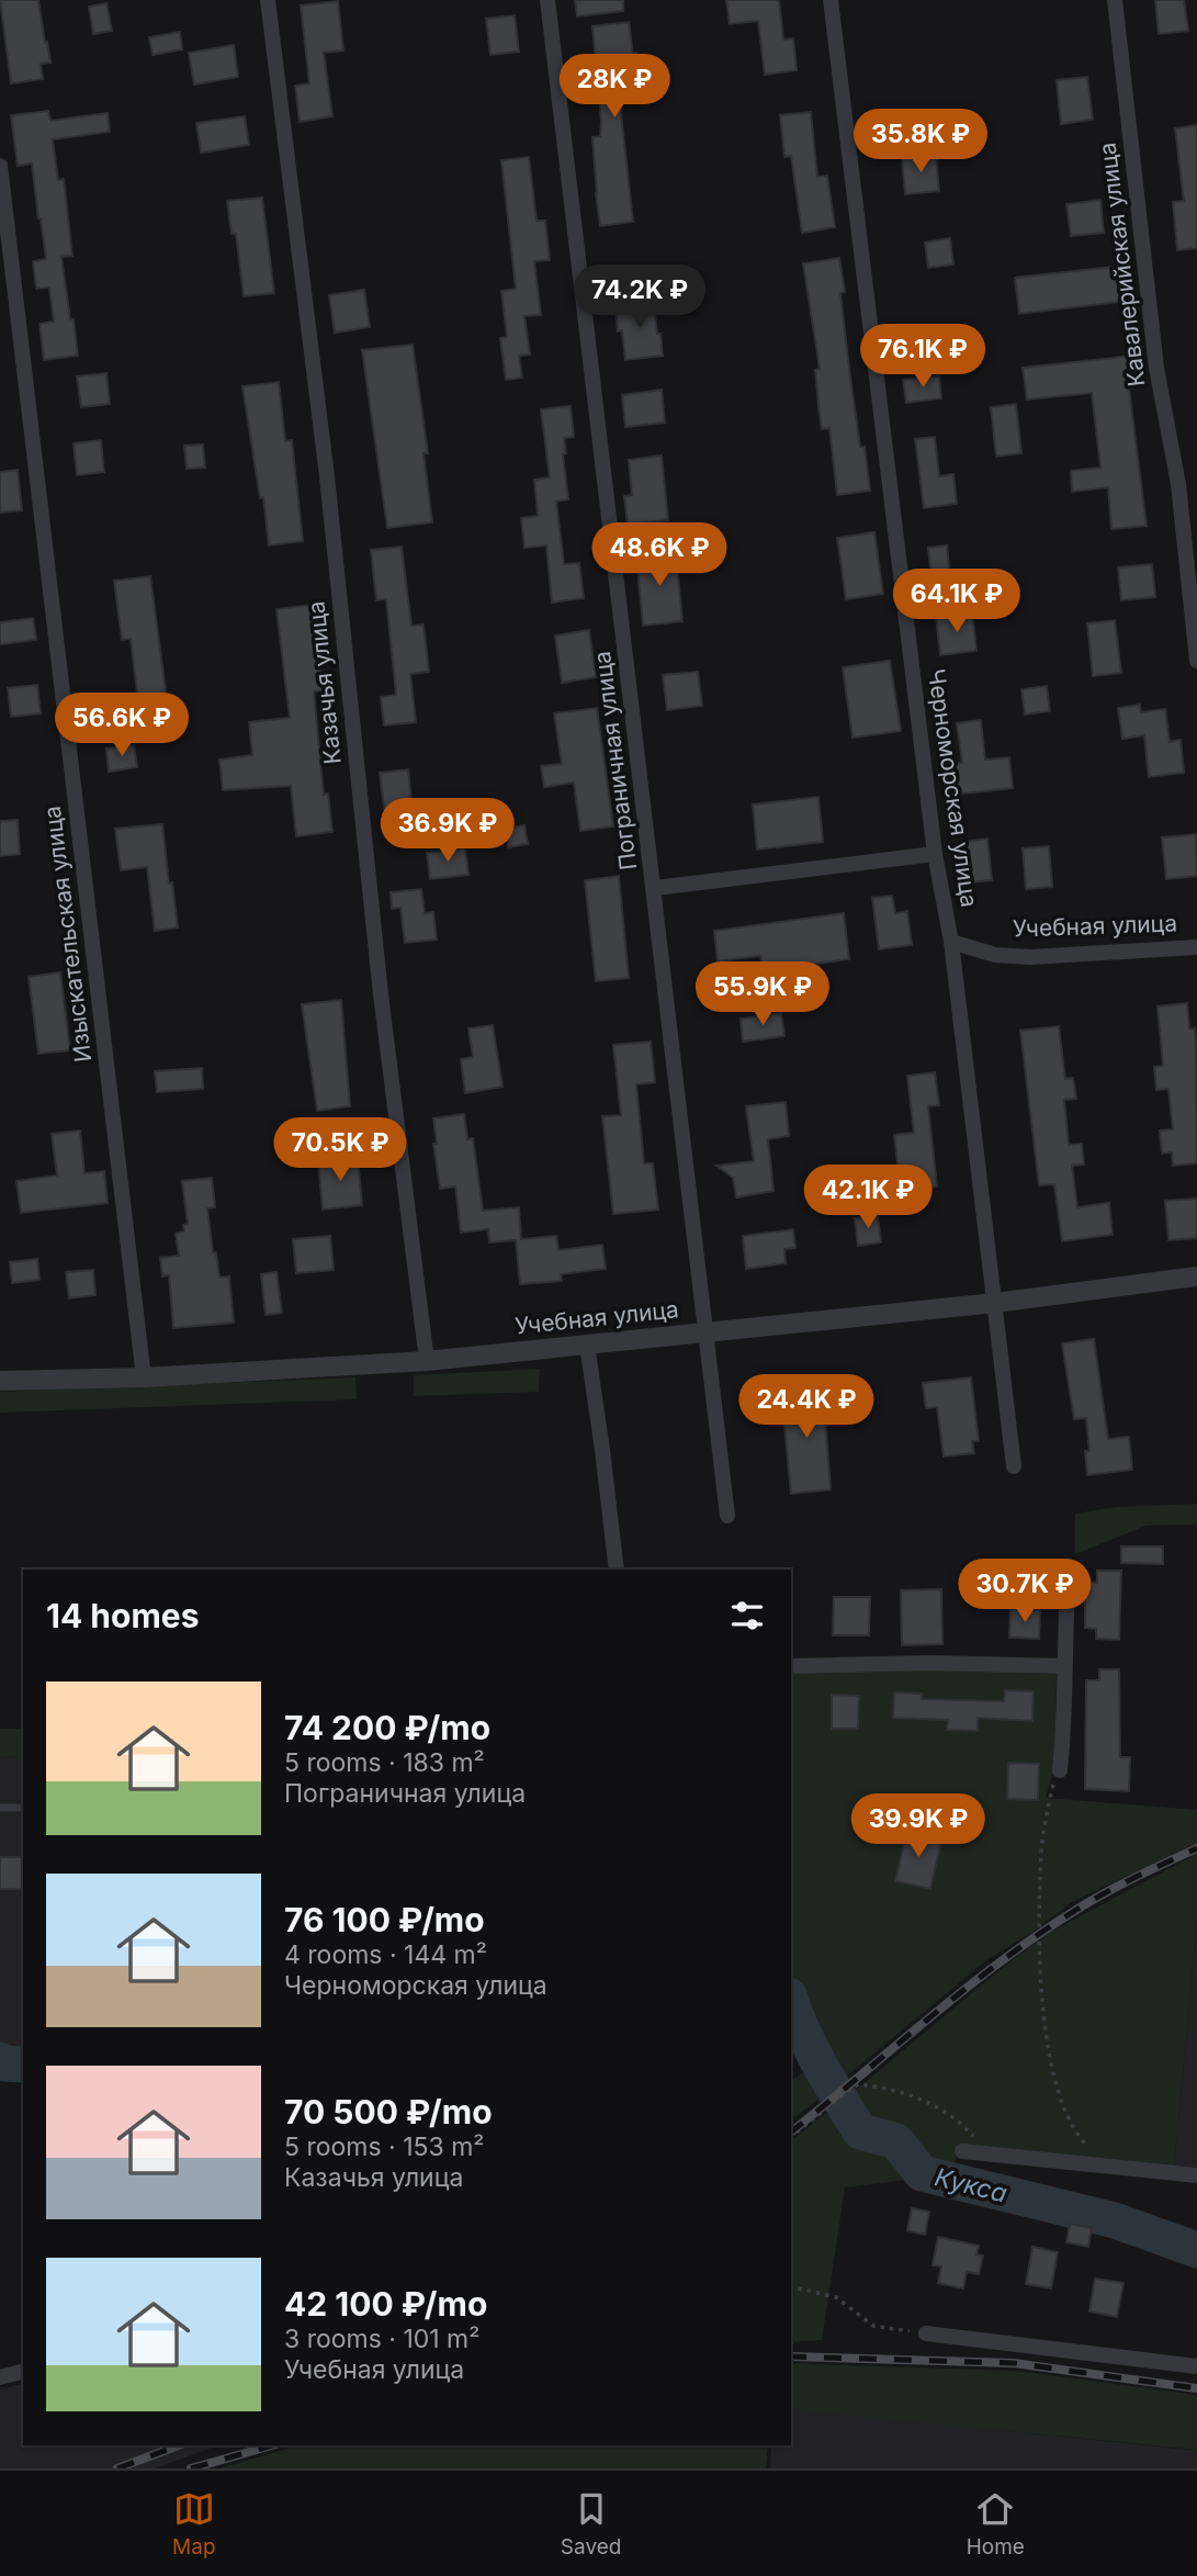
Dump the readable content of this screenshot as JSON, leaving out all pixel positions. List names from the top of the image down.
{
  "streets": {
    "street": [
      "Кавалерийская улица",
      "Казачья улица",
      "Пограничная улица",
      "Черноморская улица",
      "Учебная улица",
      "Изыскательская улица"
    ]
  },
  "crossings": [
    ["Казачья улица", "Учебная улица"],
    ["Пограничная улица", "Учебная улица"],
    ["Черноморская улица", "Учебная улица"],
    ["Учебная улица", "Изыскательская улица"]
  ],
  "water": ["Кукса"],
  "page": {
    "price": [
      "28K ₽",
      "35.8K ₽",
      "74.2K ₽",
      "76.1K ₽",
      "48.6K ₽",
      "64.1K ₽",
      "56.6K ₽",
      "36.9K ₽",
      "55.9K ₽",
      "70.5K ₽",
      "42.1K ₽",
      "24.4K ₽",
      "30.7K ₽",
      "39.9K ₽"
    ],
    "heading": "14 homes",
    "list": [
      {
        "name": "74 200 ₽/mo",
        "note": "5 rooms · 183 m² · Пограничная улица"
      },
      {
        "name": "76 100 ₽/mo",
        "note": "4 rooms · 144 m² · Черноморская улица"
      },
      {
        "name": "70 500 ₽/mo",
        "note": "5 rooms · 153 m² · Казачья улица"
      },
      {
        "name": "42 100 ₽/mo",
        "note": "3 rooms · 101 m² · Учебная улица"
      }
    ],
    "tabs": ["Map", "Saved", "Home"]
  }
}
